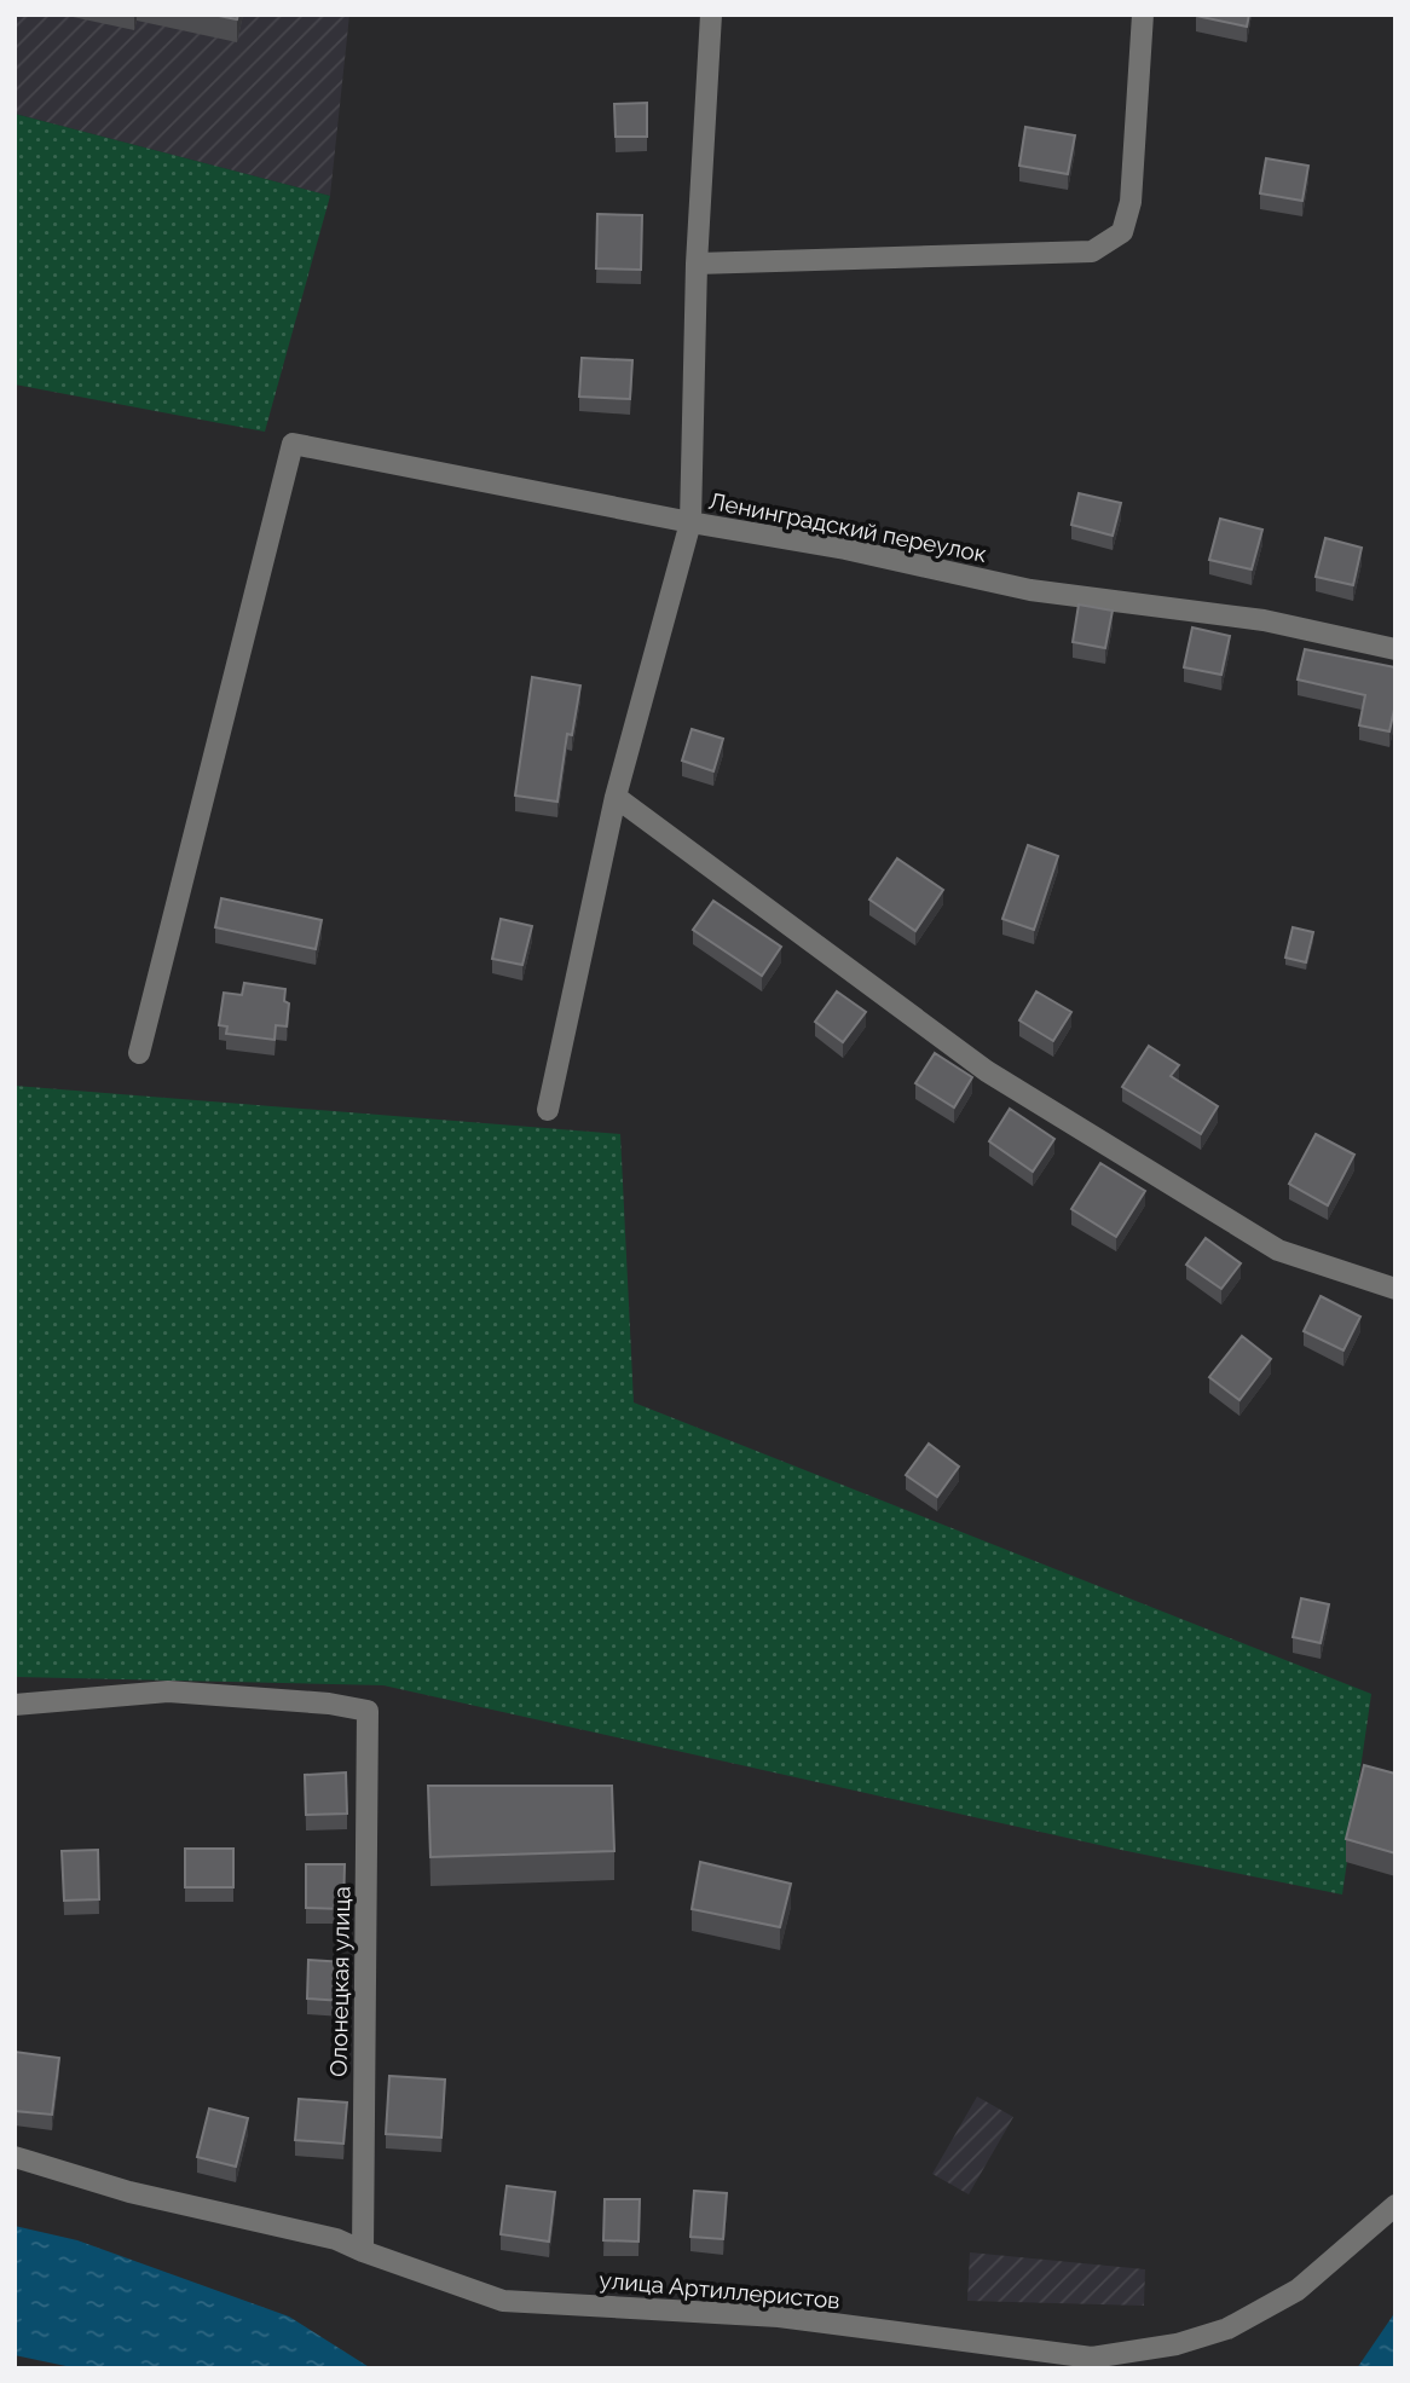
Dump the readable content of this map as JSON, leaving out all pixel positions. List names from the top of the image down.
{
  "streets": {
    "street": ["Ленинградский переулок", "Олонецкая улица", "улица Артиллеристов"]
  },
  "crossings": [
    ["Олонецкая улица", "улица Артиллеристов"]
  ]
}
